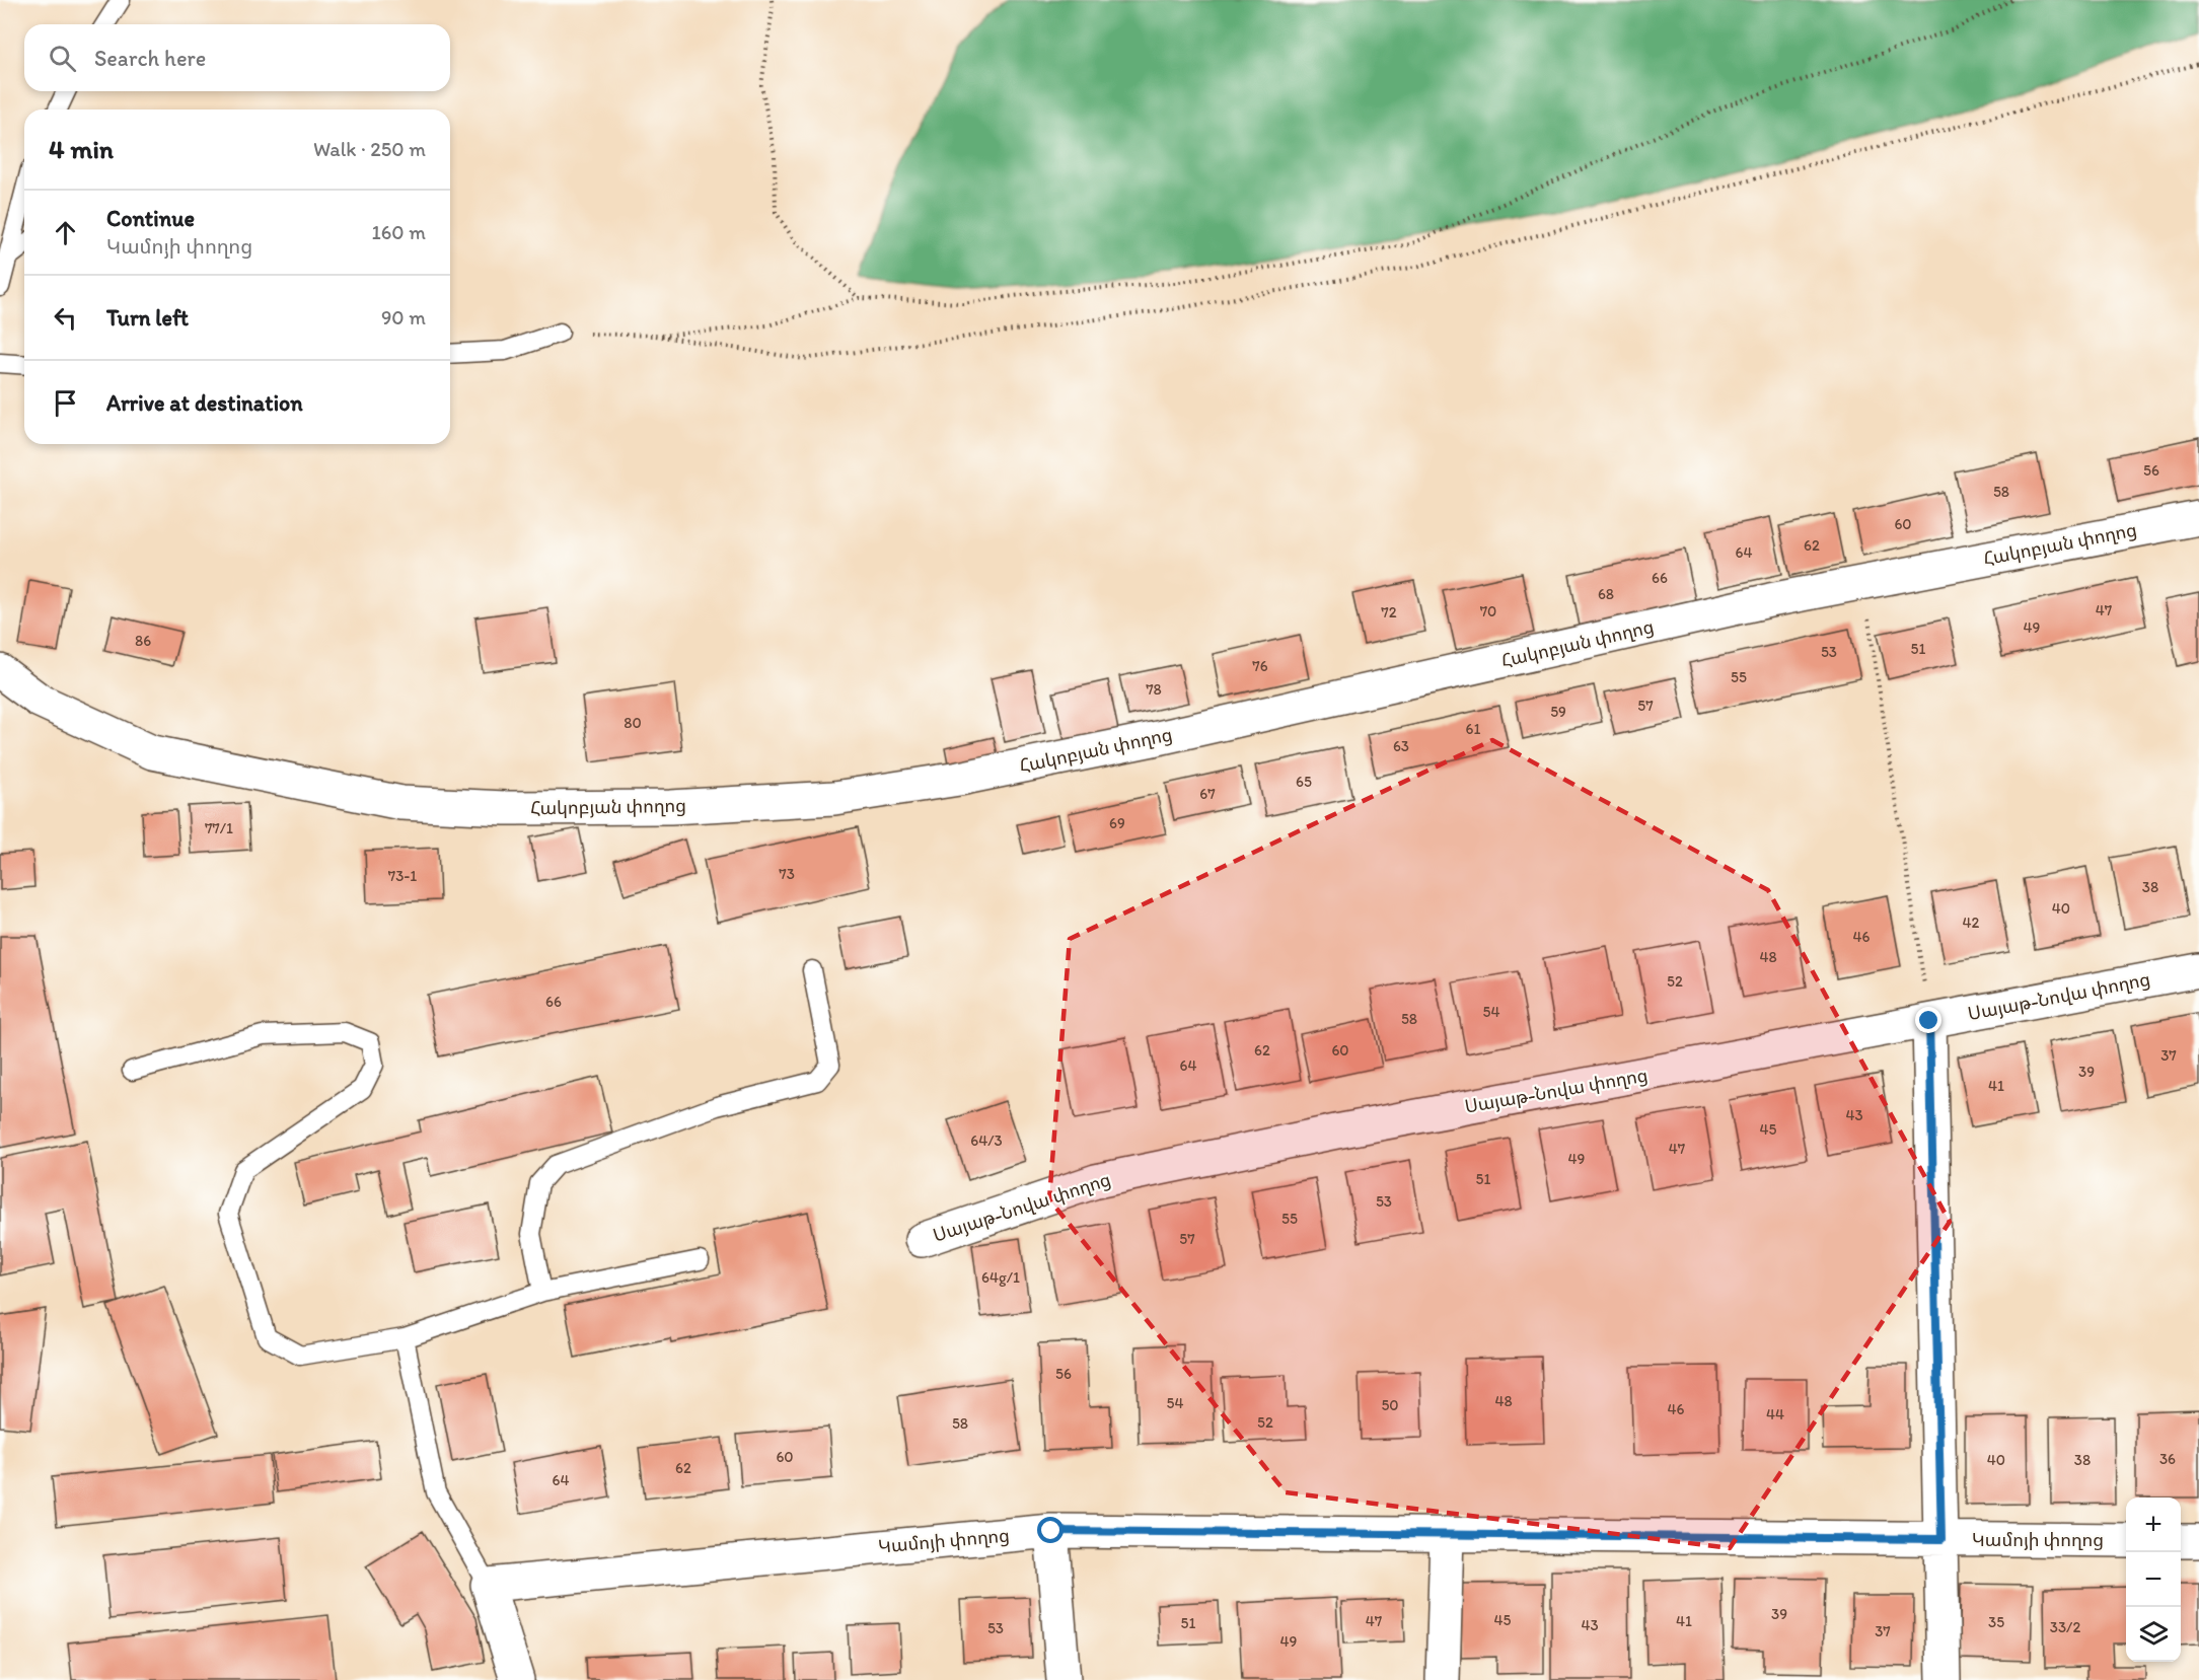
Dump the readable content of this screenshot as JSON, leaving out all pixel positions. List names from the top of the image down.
{
  "streets": {
    "street": ["Հակոբյան փողոց", "Սայաթ-Նովա փողոց", "Կամոյի փողոց"]
  },
  "house_numbers": [
    "56",
    "58",
    "60",
    "62",
    "64",
    "66",
    "68",
    "47",
    "70",
    "72",
    "49",
    "86",
    "51",
    "53",
    "76",
    "55",
    "78",
    "57",
    "59",
    "80",
    "61",
    "63",
    "65",
    "67",
    "69",
    "77/1",
    "73",
    "73-1",
    "38",
    "40",
    "42",
    "46",
    "48",
    "52",
    "66",
    "54",
    "58",
    "62",
    "60",
    "37",
    "64",
    "39",
    "41",
    "43",
    "45",
    "64/3",
    "47",
    "49",
    "51",
    "53",
    "55",
    "57",
    "64g/1",
    "56",
    "48",
    "54",
    "50",
    "46",
    "44",
    "52",
    "58",
    "60",
    "36",
    "40",
    "38",
    "62",
    "64",
    "39",
    "45",
    "47",
    "41",
    "35",
    "51",
    "43",
    "33/2",
    "53",
    "37",
    "49"
  ],
  "page": {
    "search": "Search here",
    "heading": ["4 min", "Walk · 250 m"],
    "list": [
      ["Continue", "Կամոյի փողոց", "160 m"],
      ["Turn left", "90 m"],
      "Arrive at destination"
    ],
    "map_buttons": ["+", "−"]
  }
}
